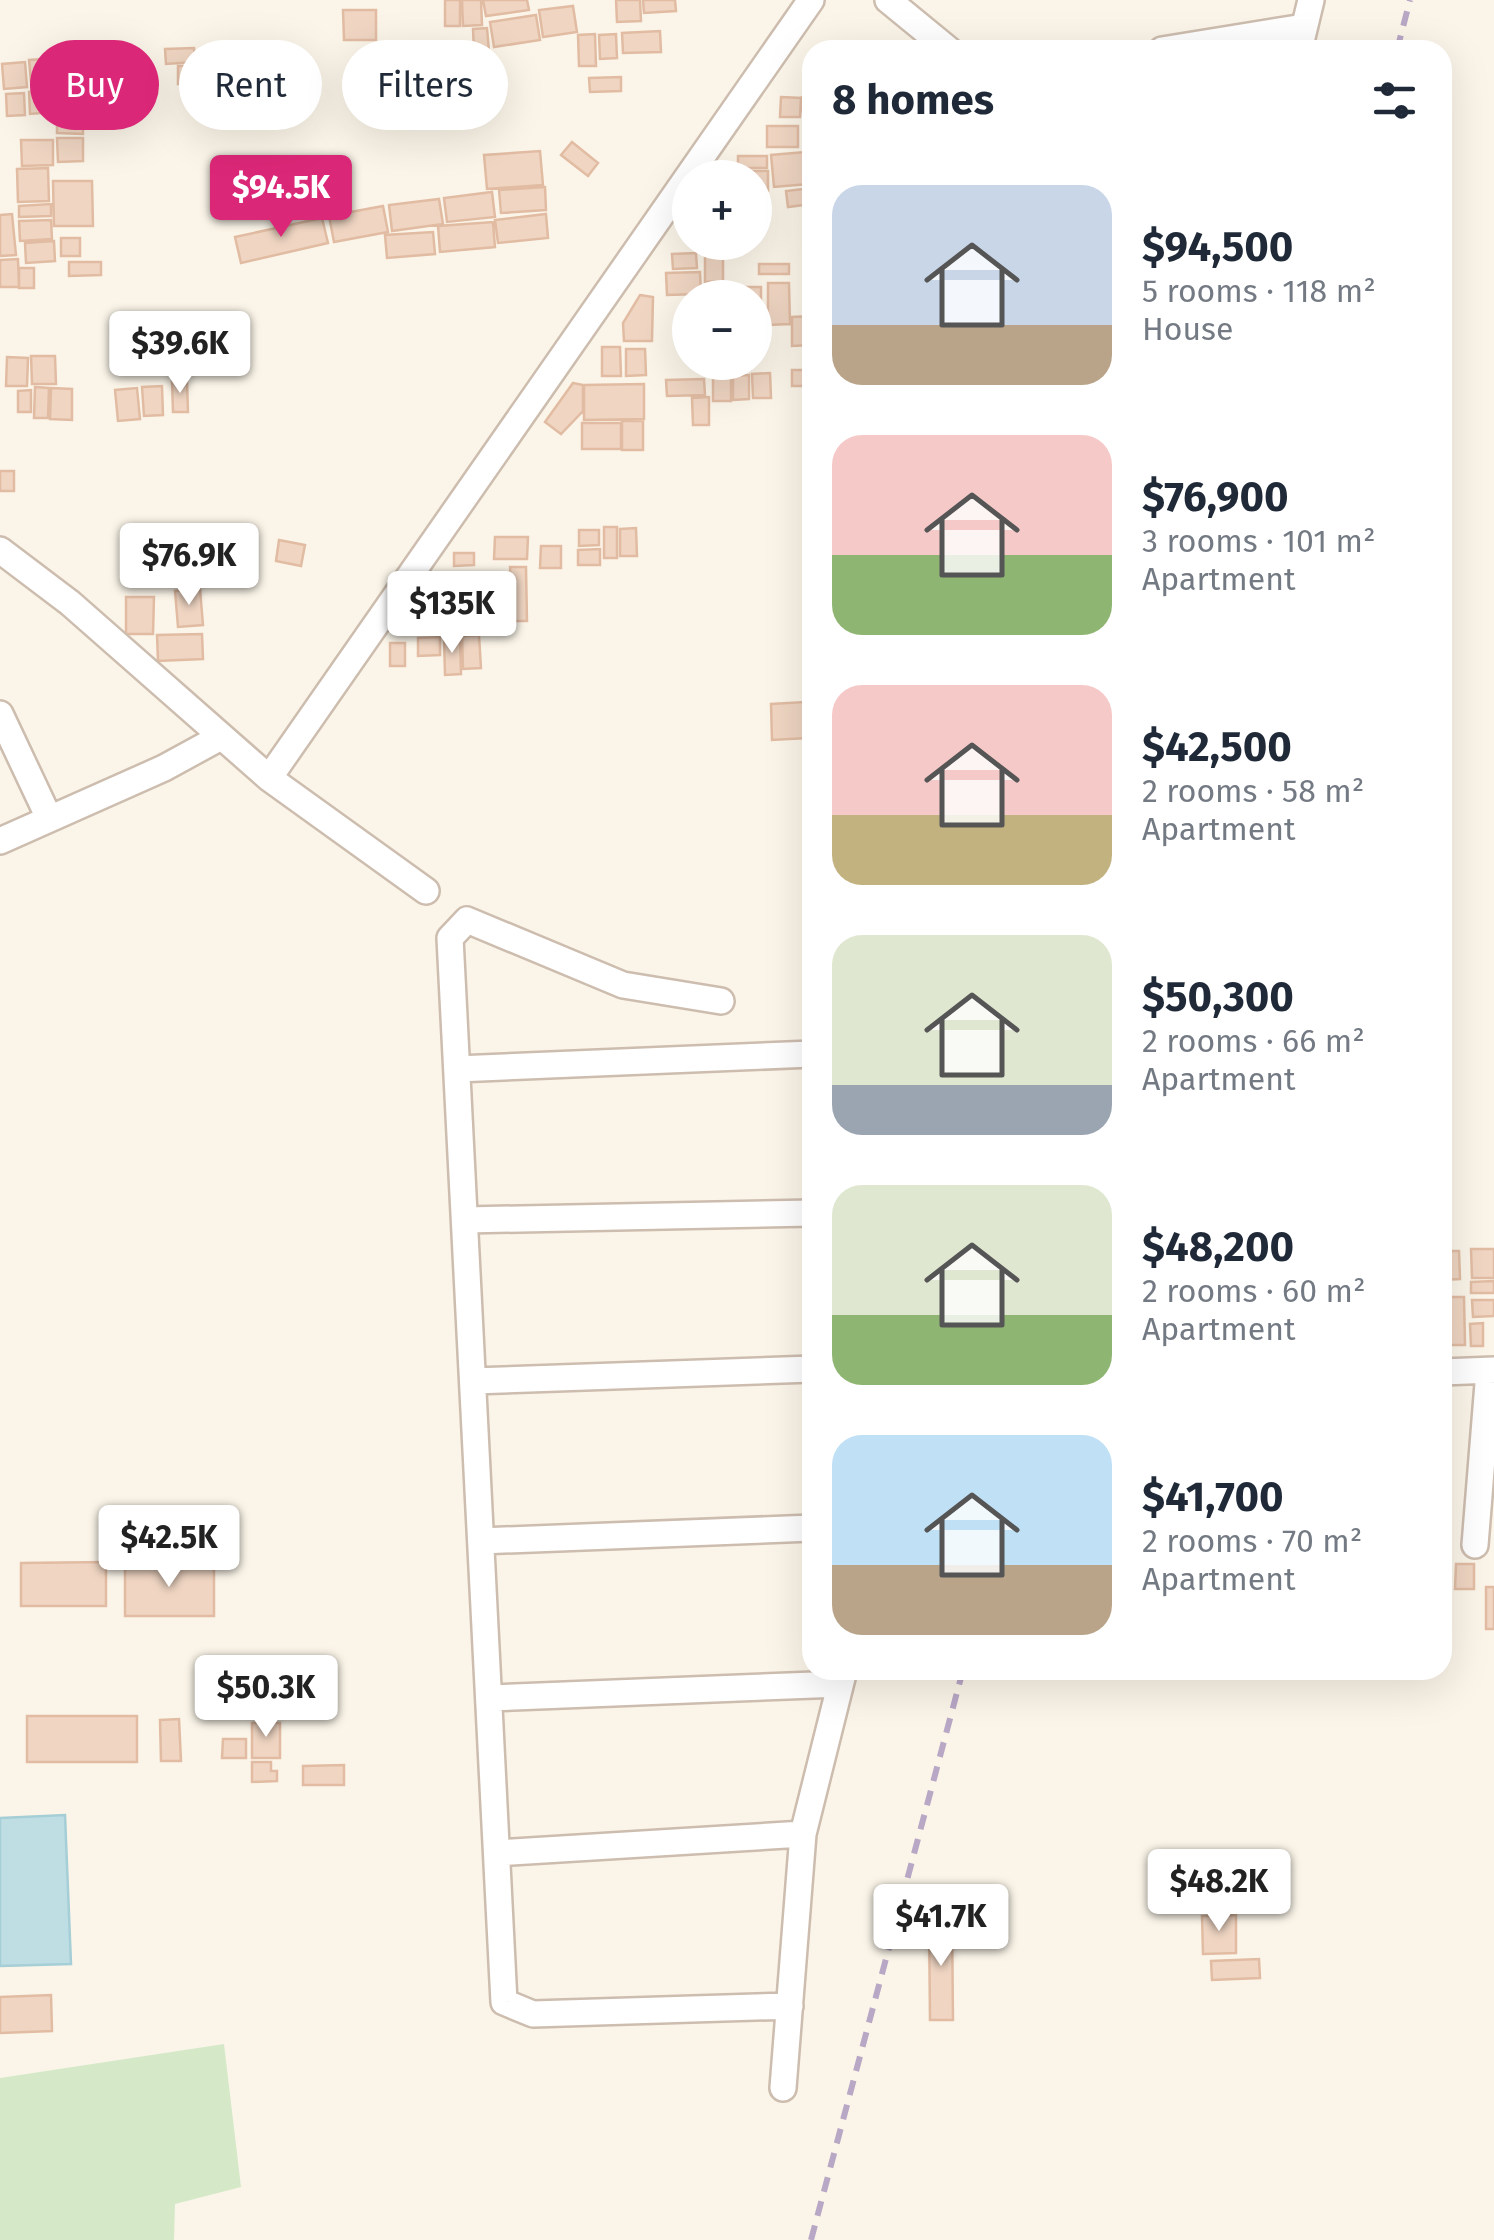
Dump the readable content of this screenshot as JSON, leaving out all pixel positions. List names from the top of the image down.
{
  "page": {
    "chip": ["Buy", "Rent", "Filters"],
    "heading": "8 homes",
    "price": [
      "$94.5K",
      "$39.6K",
      "$76.9K",
      "$135K",
      "$42.5K",
      "$50.3K",
      "$48.2K",
      "$41.7K"
    ],
    "map_buttons": ["+", "−"],
    "list": [
      {
        "name": "$94,500",
        "note": "5 rooms · 118 m² · House"
      },
      {
        "name": "$76,900",
        "note": "3 rooms · 101 m² · Apartment"
      },
      {
        "name": "$42,500",
        "note": "2 rooms · 58 m² · Apartment"
      },
      {
        "name": "$50,300",
        "note": "2 rooms · 66 m² · Apartment"
      },
      {
        "name": "$48,200",
        "note": "2 rooms · 60 m² · Apartment"
      },
      {
        "name": "$41,700",
        "note": "2 rooms · 70 m² · Apartment"
      }
    ]
  }
}
